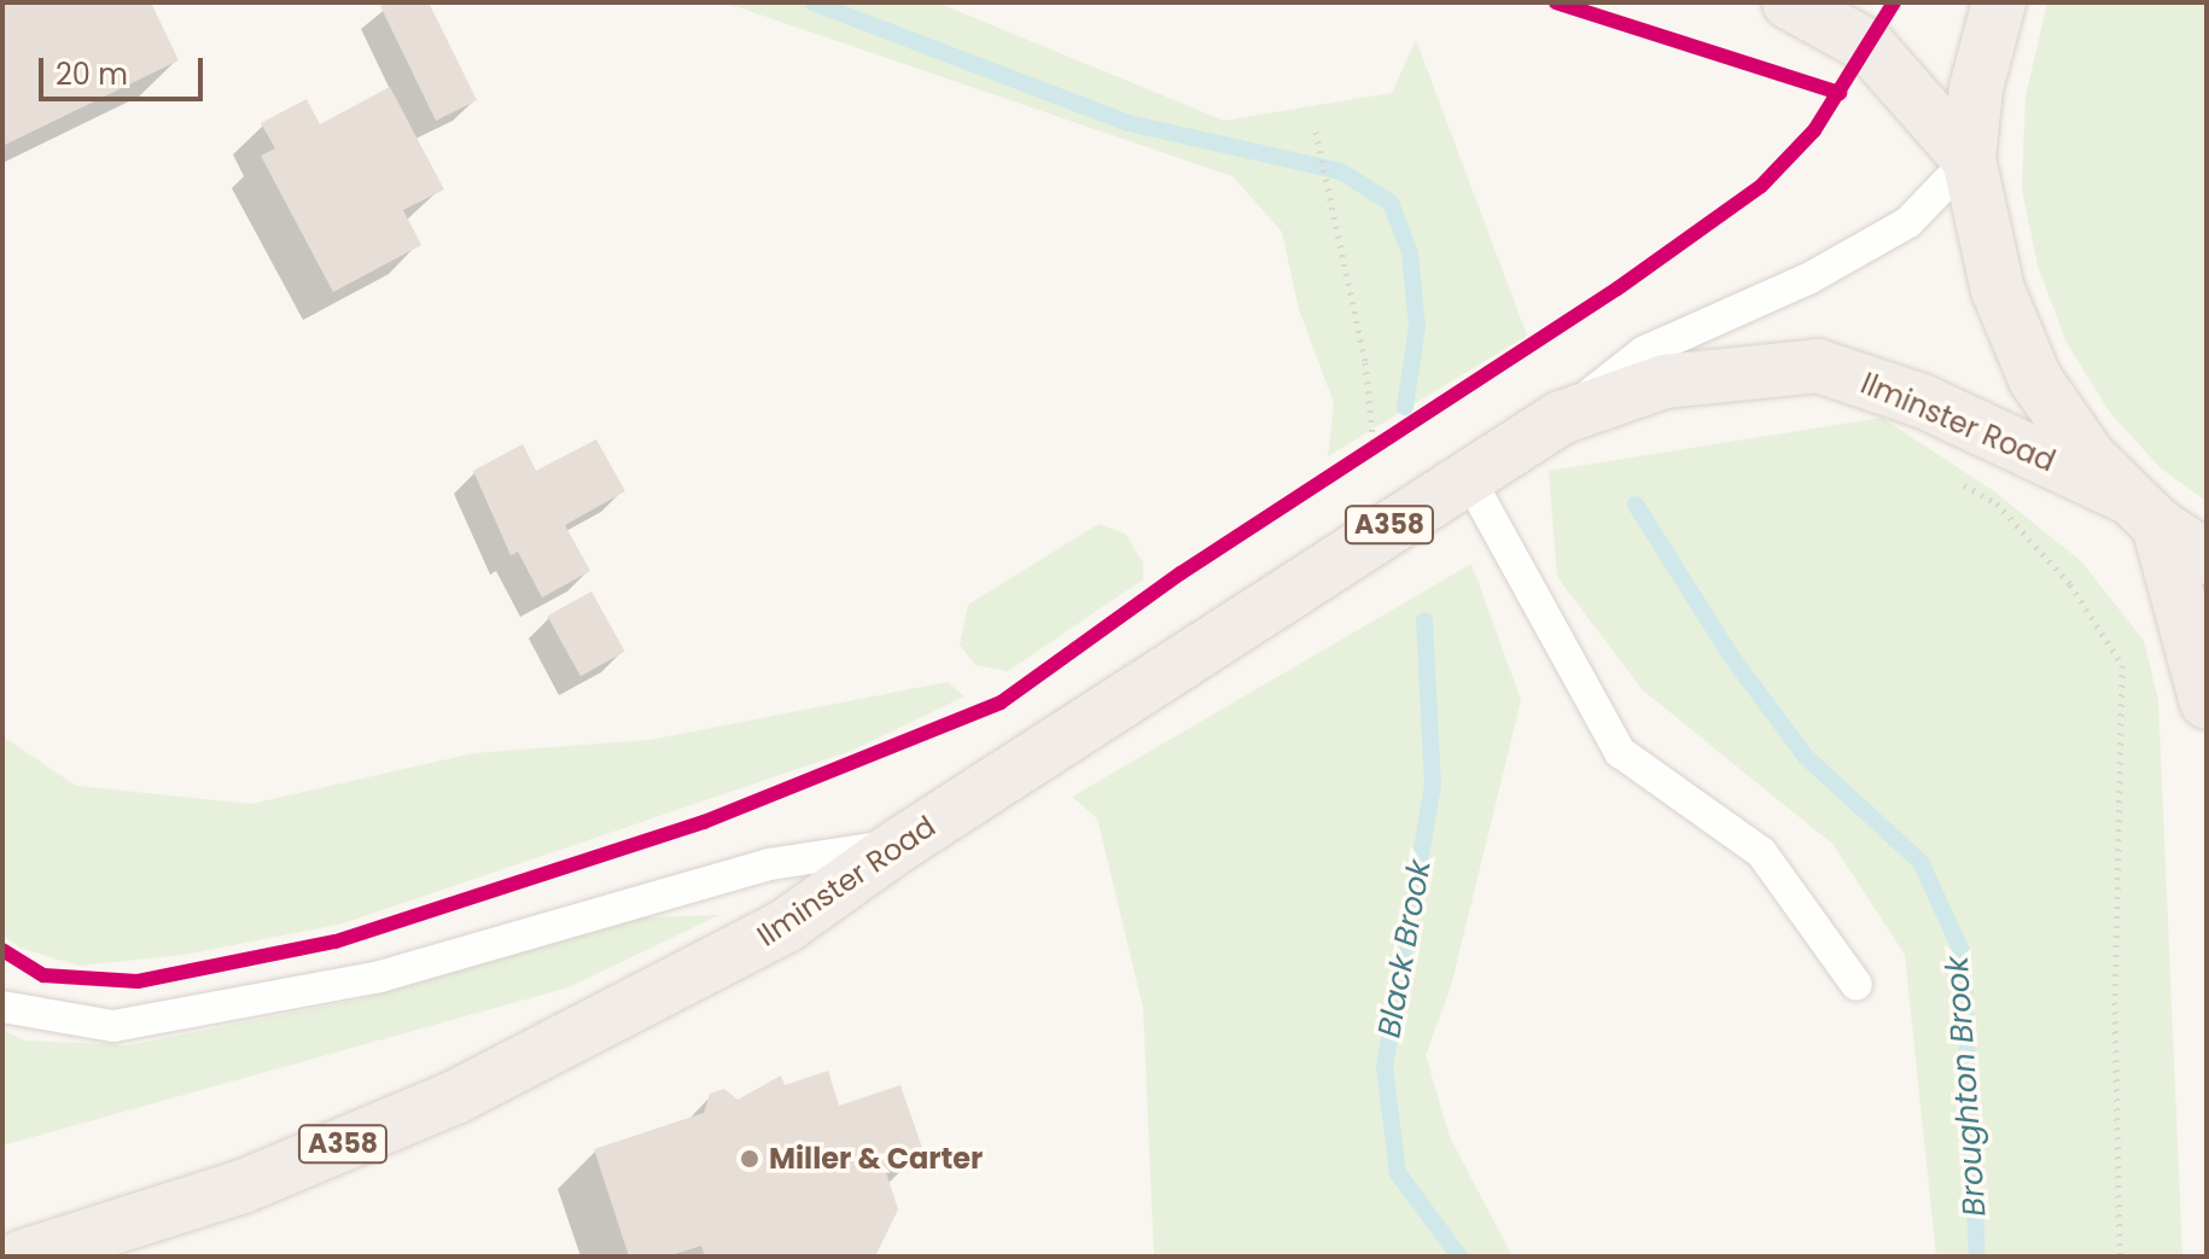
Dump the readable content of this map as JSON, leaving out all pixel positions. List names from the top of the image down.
{
  "streets": {
    "highway": ["Ilminster Road", "A358"]
  },
  "water": ["Black Brook", "Broughton Brook"],
  "places": ["Miller & Carter"],
  "scale_bar": "20 m"
}
